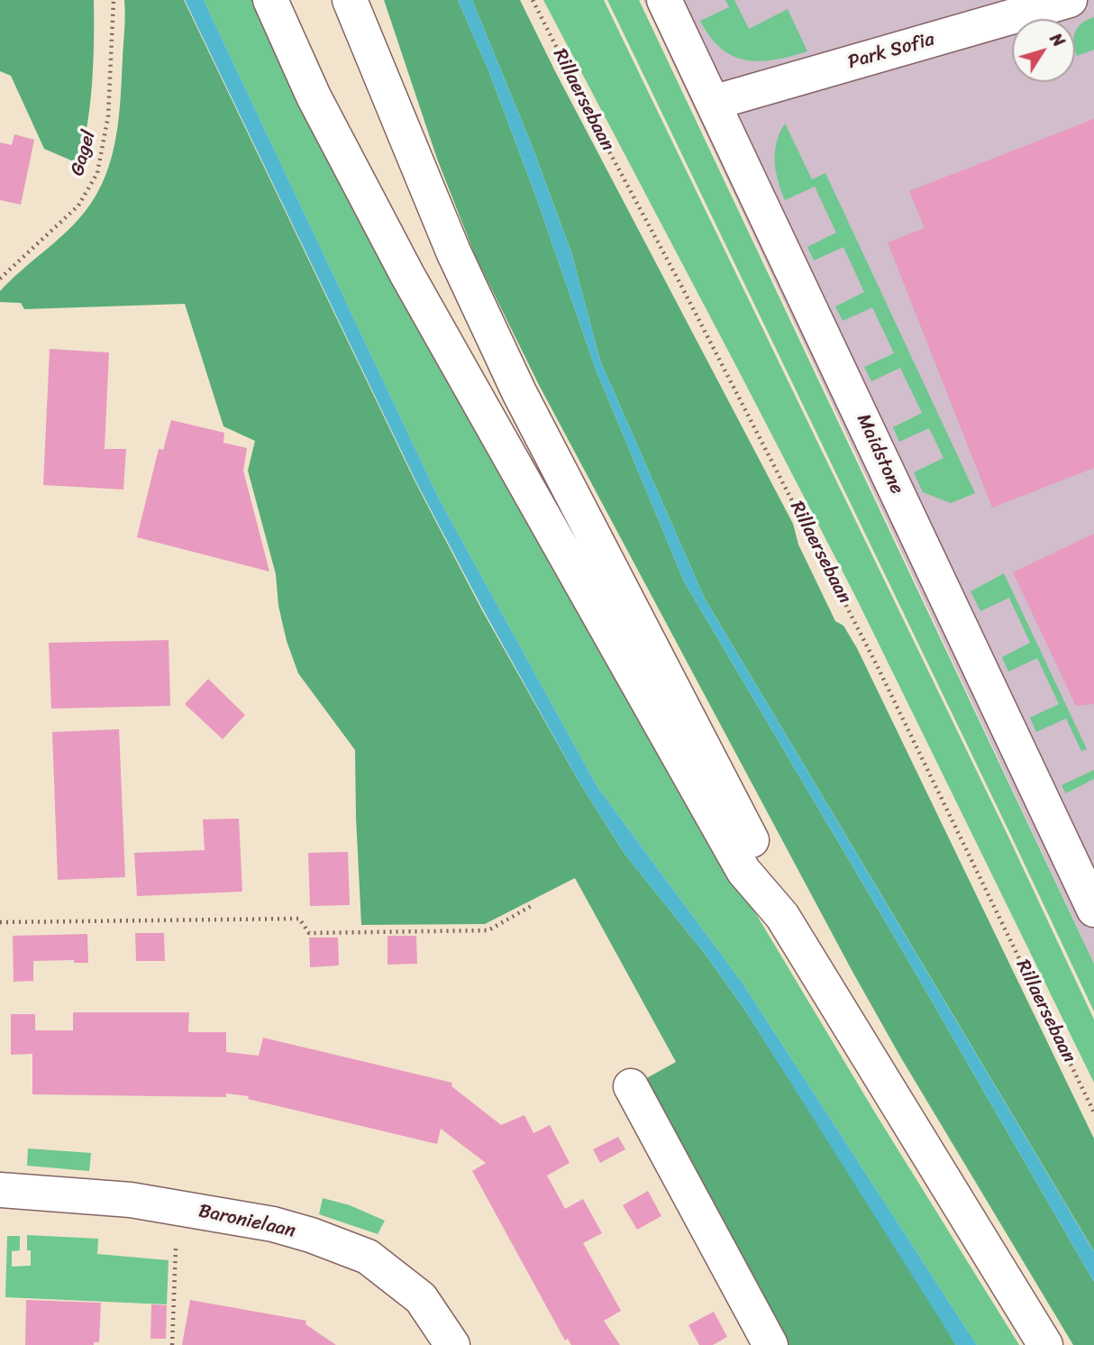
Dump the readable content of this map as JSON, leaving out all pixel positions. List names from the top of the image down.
{
  "streets": {
    "street": ["Park Sofia", "Maidstone", "Baronielaan"],
    "path": ["Rillaersebaan", "Gagel"]
  },
  "crossings": [
    ["Park Sofia", "Maidstone"]
  ],
  "north": "top right"
}
